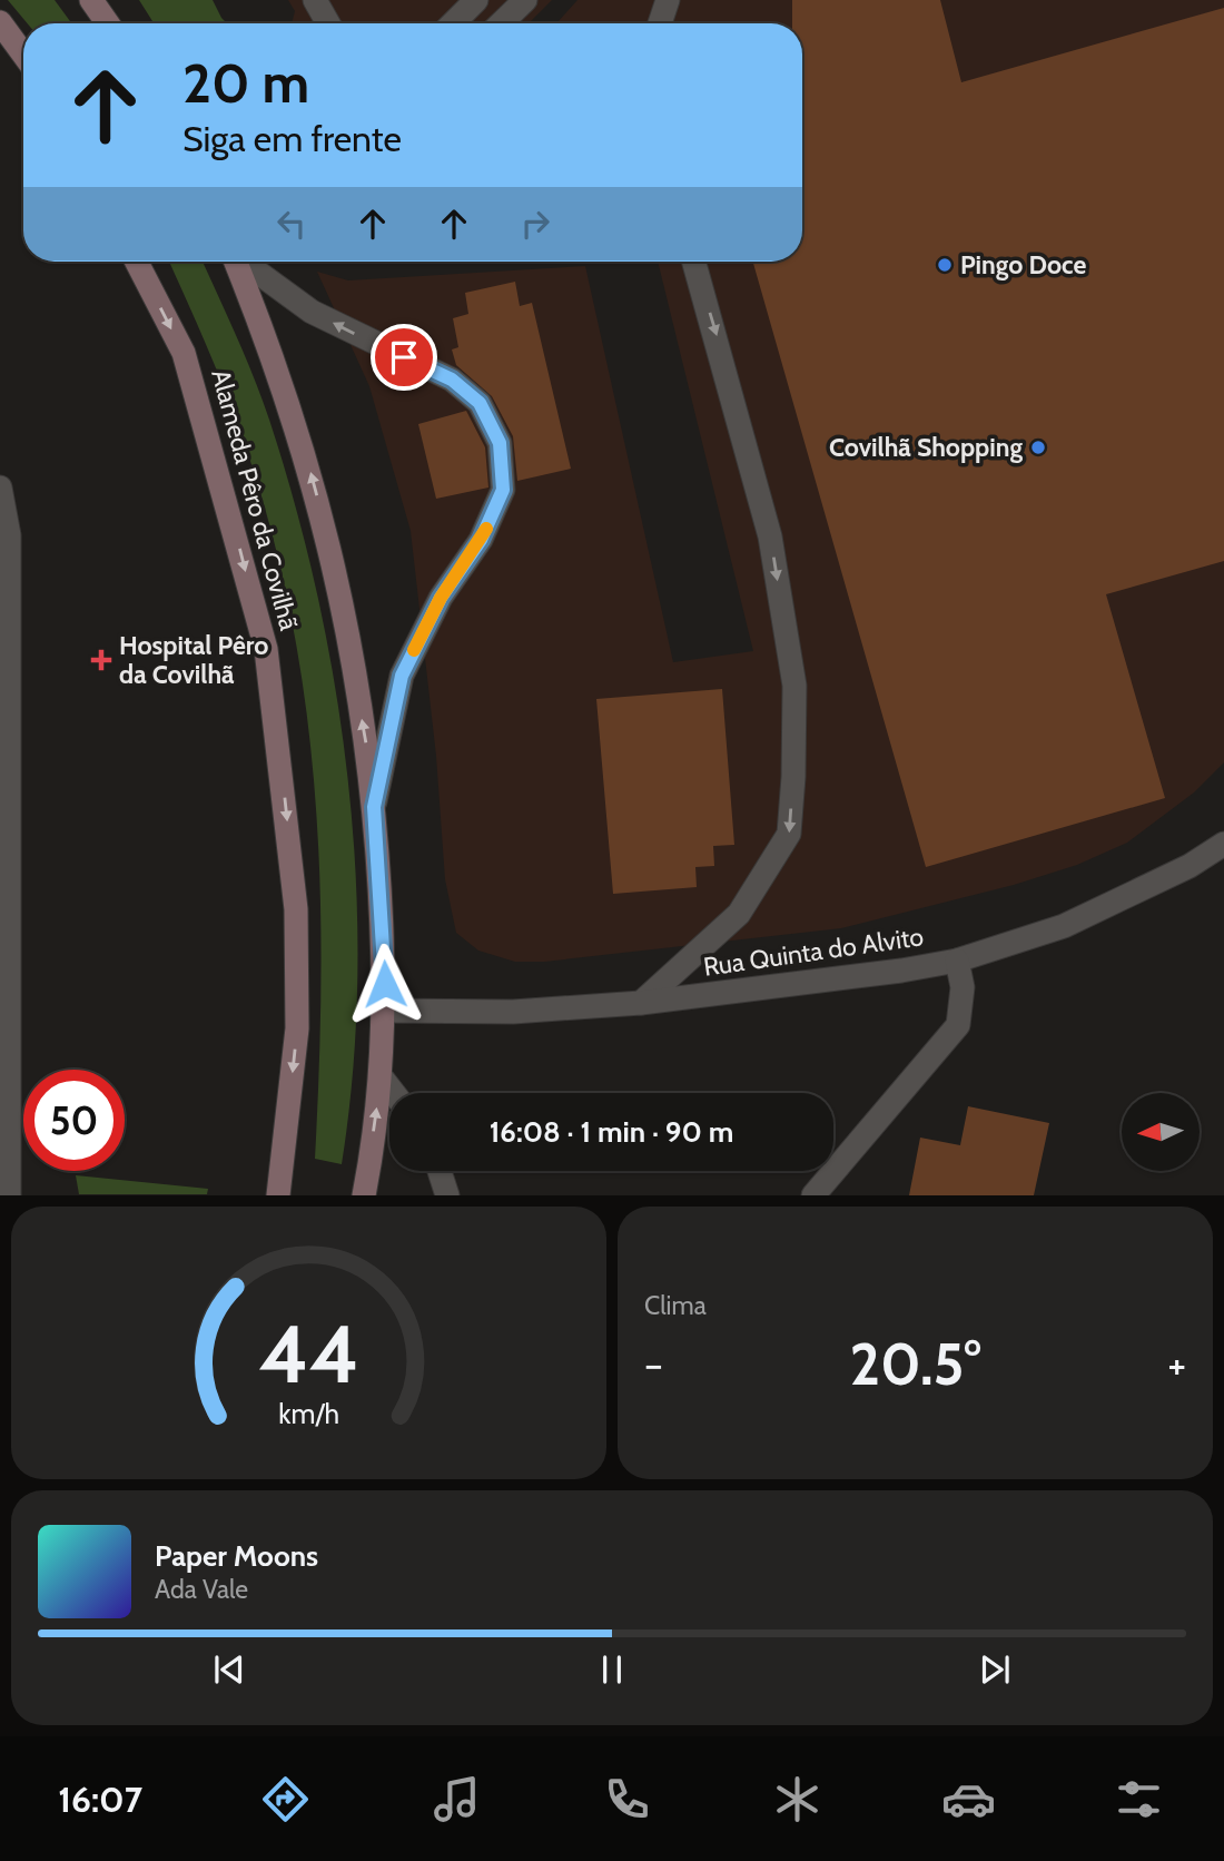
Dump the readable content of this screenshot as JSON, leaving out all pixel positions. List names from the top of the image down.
{
  "streets": {
    "main road": ["Alameda Pêro da Covilhã"],
    "street": ["Rua Quinta do Alvito"]
  },
  "crossings": [
    ["Alameda Pêro da Covilhã", "Rua Quinta do Alvito"]
  ],
  "places": {
    "other": ["Pingo Doce", "Covilhã Shopping"],
    "health": ["Hospital Pêro da Covilhã"]
  },
  "north": "left",
  "page": {
    "turn": ["20 m", "Siga em frente"],
    "limit": "50",
    "trip": "16:08 · 1 min · 90 m",
    "tile": "Clima",
    "heat": ["−", "20.5°", "+"],
    "song": ["Paper Moons", "Ada Vale"],
    "tabs": "16:07",
    "gauge": ["44", "km/h"]
  }
}
